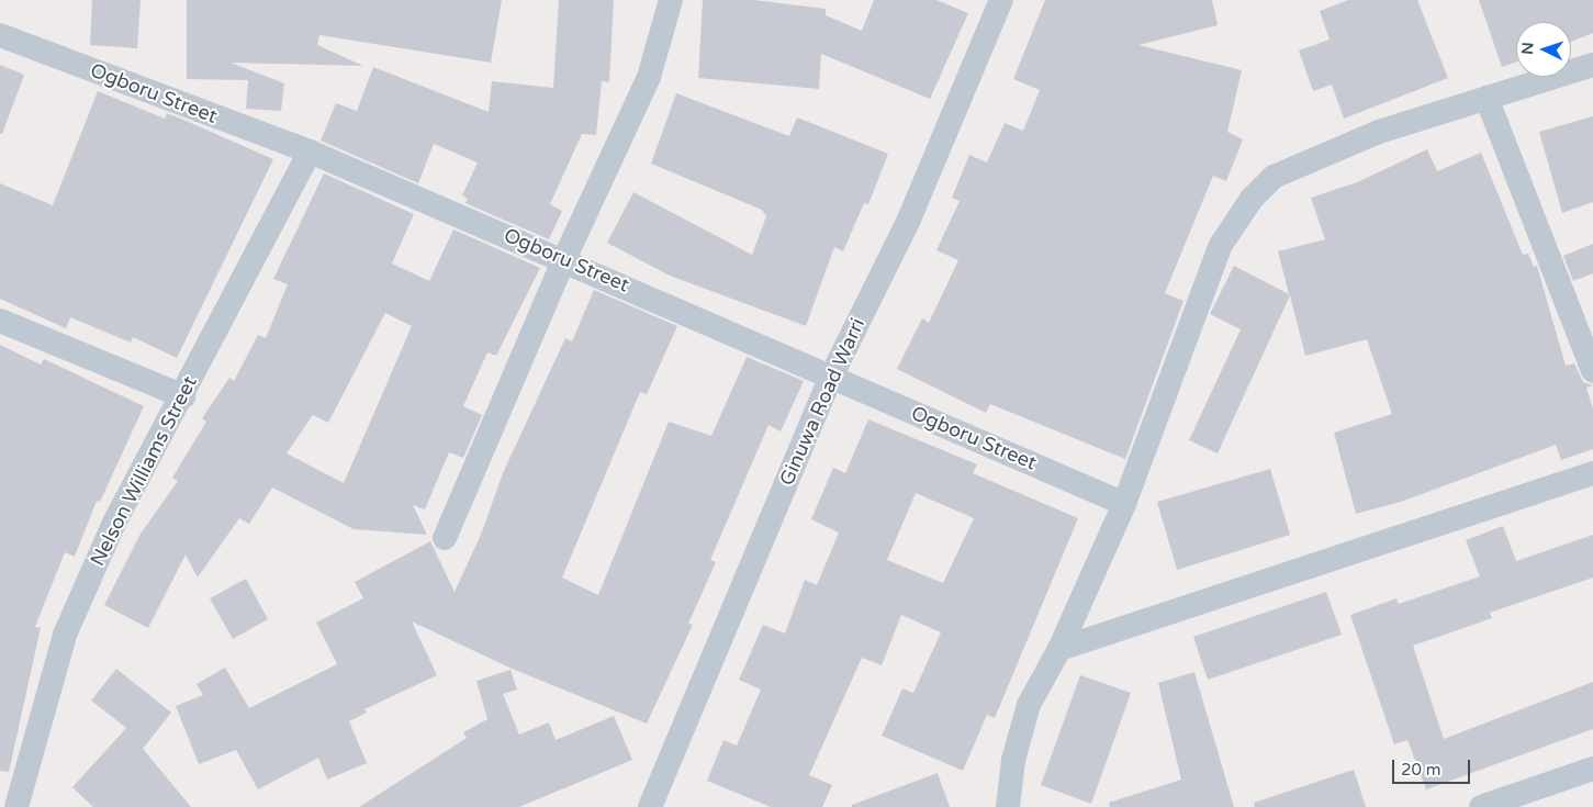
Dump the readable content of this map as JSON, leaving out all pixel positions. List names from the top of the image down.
{
  "streets": {
    "street": ["Ogboru Street", "Ginuwa Road Warri", "Nelson Williams Street"]
  },
  "crossings": [
    ["Ogboru Street", "Ginuwa Road Warri"],
    ["Ogboru Street", "Nelson Williams Street"]
  ],
  "scale_bar": "20 m",
  "north": "left"
}
